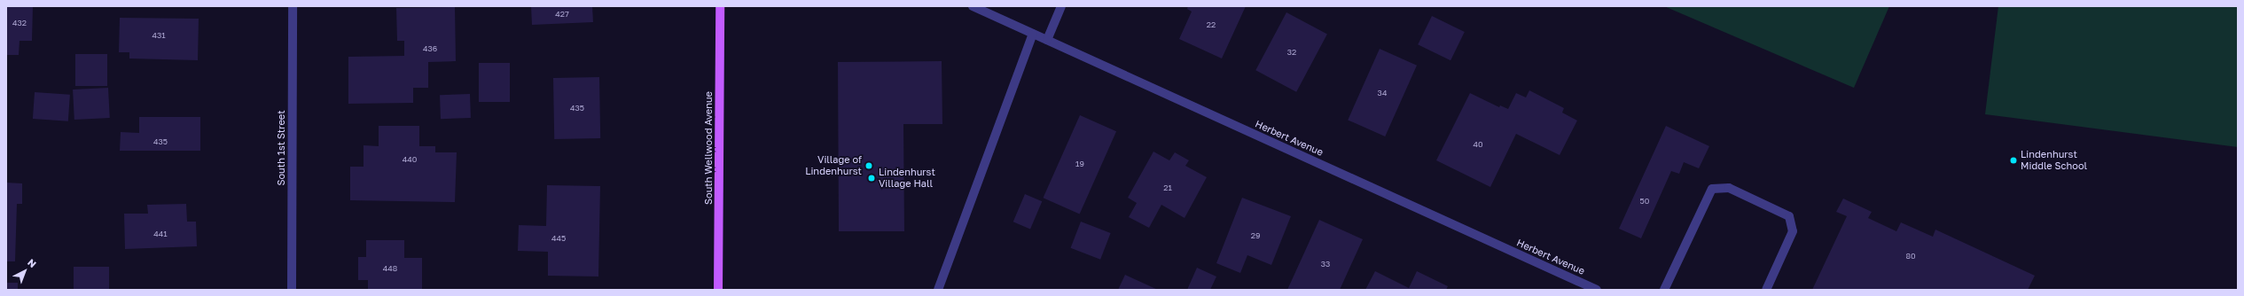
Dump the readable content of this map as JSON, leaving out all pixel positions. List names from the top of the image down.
{
  "streets": {
    "main road": ["South Wellwood Avenue"],
    "street": ["Herbert Avenue", "South 1st Street"]
  },
  "places": ["Lindenhurst Middle School", "Village of Lindenhurst", "Lindenhurst Village Hall"],
  "house_numbers": [
    "427",
    "432",
    "22",
    "431",
    "436",
    "32",
    "34",
    "435",
    "435",
    "40",
    "440",
    "19",
    "21",
    "50",
    "441",
    "29",
    "445",
    "80",
    "33",
    "448"
  ],
  "north": "top right"
}
